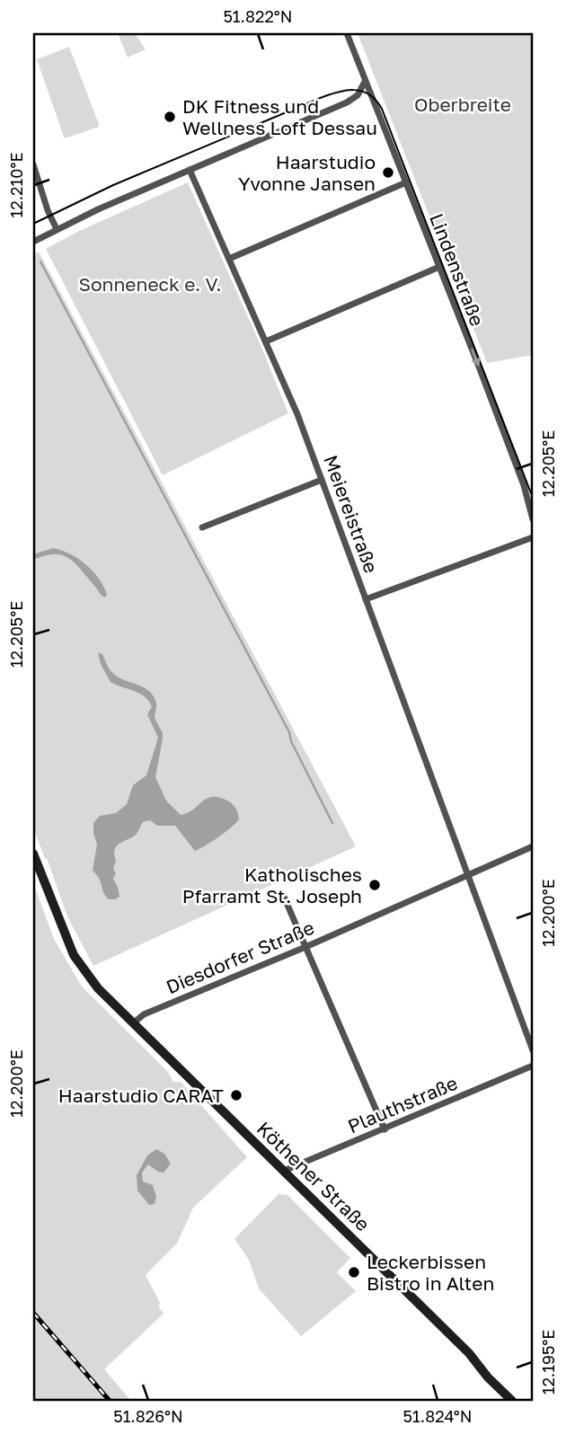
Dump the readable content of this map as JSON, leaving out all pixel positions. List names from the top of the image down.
{
  "streets": {
    "main road": ["Köthener Straße"],
    "street": [
      "Lindenstraße",
      "Meiereistraße",
      "Diesdorfer Straße",
      "Plauthstraße"
    ]
  },
  "crossings": [
    ["Meiereistraße", "Diesdorfer Straße"],
    ["Diesdorfer Straße", "Köthener Straße"],
    ["Plauthstraße", "Köthener Straße"]
  ],
  "one_way": ["Lindenstraße"],
  "parks": ["Oberbreite", "Sonneneck e. V."],
  "places": [
    "DK Fitness und Wellness Loft Dessau",
    "Haarstudio Yvonne Jansen",
    "Katholisches Pfarramt St. Joseph",
    "Haarstudio CARAT",
    "Leckerbissen Bistro in Alten"
  ],
  "coordinates": [
    "51.822°N",
    "12.210°E",
    "12.205°E",
    "12.200°E",
    "12.195°E",
    "51.826°N",
    "51.824°N"
  ]
}
